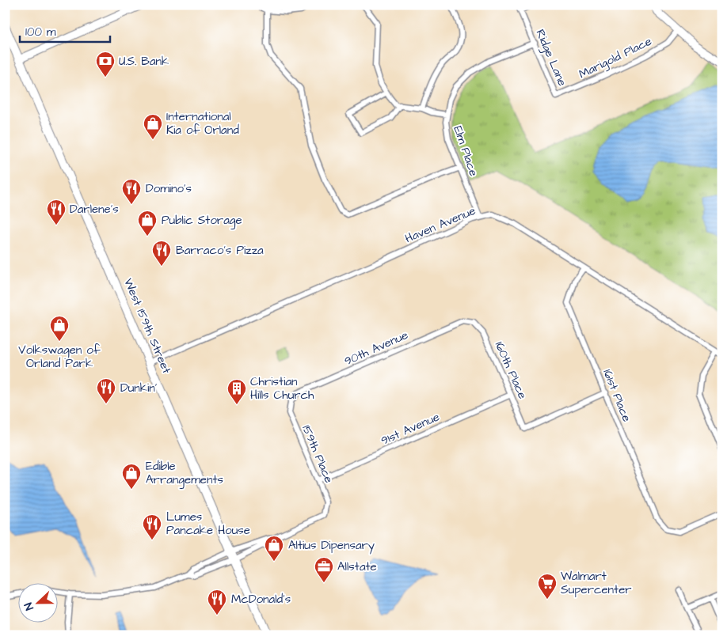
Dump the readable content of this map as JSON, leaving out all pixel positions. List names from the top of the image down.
{
  "streets": {
    "main road": ["West 159th Street"],
    "street": [
      "Ridge Lane",
      "Marigold Place",
      "Elm Place",
      "Haven Avenue",
      "90th Avenue",
      "160th Place",
      "161st Place",
      "91st Avenue",
      "159th Place"
    ]
  },
  "crossings": [
    ["Ridge Lane", "Marigold Place"],
    ["Ridge Lane", "Elm Place"],
    ["Elm Place", "Haven Avenue"],
    ["Haven Avenue", "West 159th Street"],
    ["Haven Avenue", "161st Place"],
    ["90th Avenue", "160th Place"],
    ["90th Avenue", "159th Place"],
    ["160th Place", "161st Place"],
    ["160th Place", "91st Avenue"],
    ["91st Avenue", "159th Place"]
  ],
  "places": {
    "bank": ["U.S. Bank"],
    "shop": [
      "International Kia of Orland",
      "Public Storage",
      "Volkswagen of Orland Park",
      "Edible Arrangements",
      "Altius Dipensary"
    ],
    "restaurant": [
      "Domino's",
      "Darlene's",
      "Barraco's Pizza",
      "Dunkin'",
      "Lumes Pancake House",
      "McDonald's"
    ],
    "building": ["Christian Hills Church"],
    "office": ["Allstate"],
    "supermarket": ["Walmart Supercenter"]
  },
  "scale_bar": "100 m",
  "north": "left"
}
